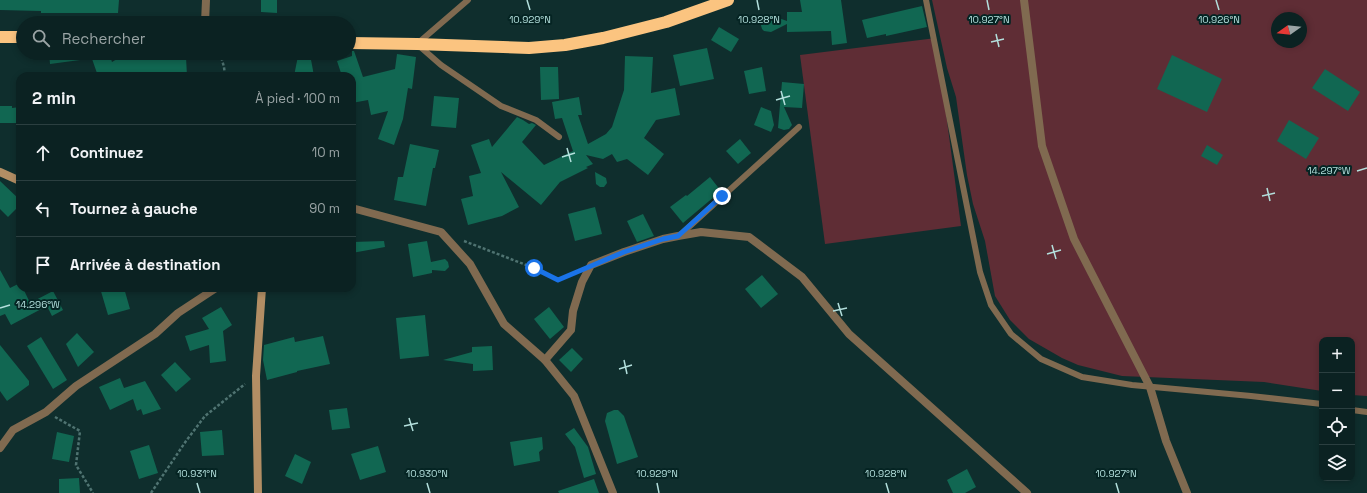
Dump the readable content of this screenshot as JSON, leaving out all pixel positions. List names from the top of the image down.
{
  "north": "left",
  "page": {
    "search": "Rechercher",
    "heading": ["2 min", "À pied · 100 m"],
    "list": [
      ["Continuez", "10 m"],
      ["Tournez à gauche", "90 m"],
      "Arrivée à destination"
    ],
    "map_buttons": ["+", "−"]
  },
  "coordinates": [
    "10.927°N",
    "10.929°N",
    "10.928°N",
    "10.926°N",
    "14.297°W",
    "14.296°W",
    "10.931°N",
    "10.930°N"
  ]
}
